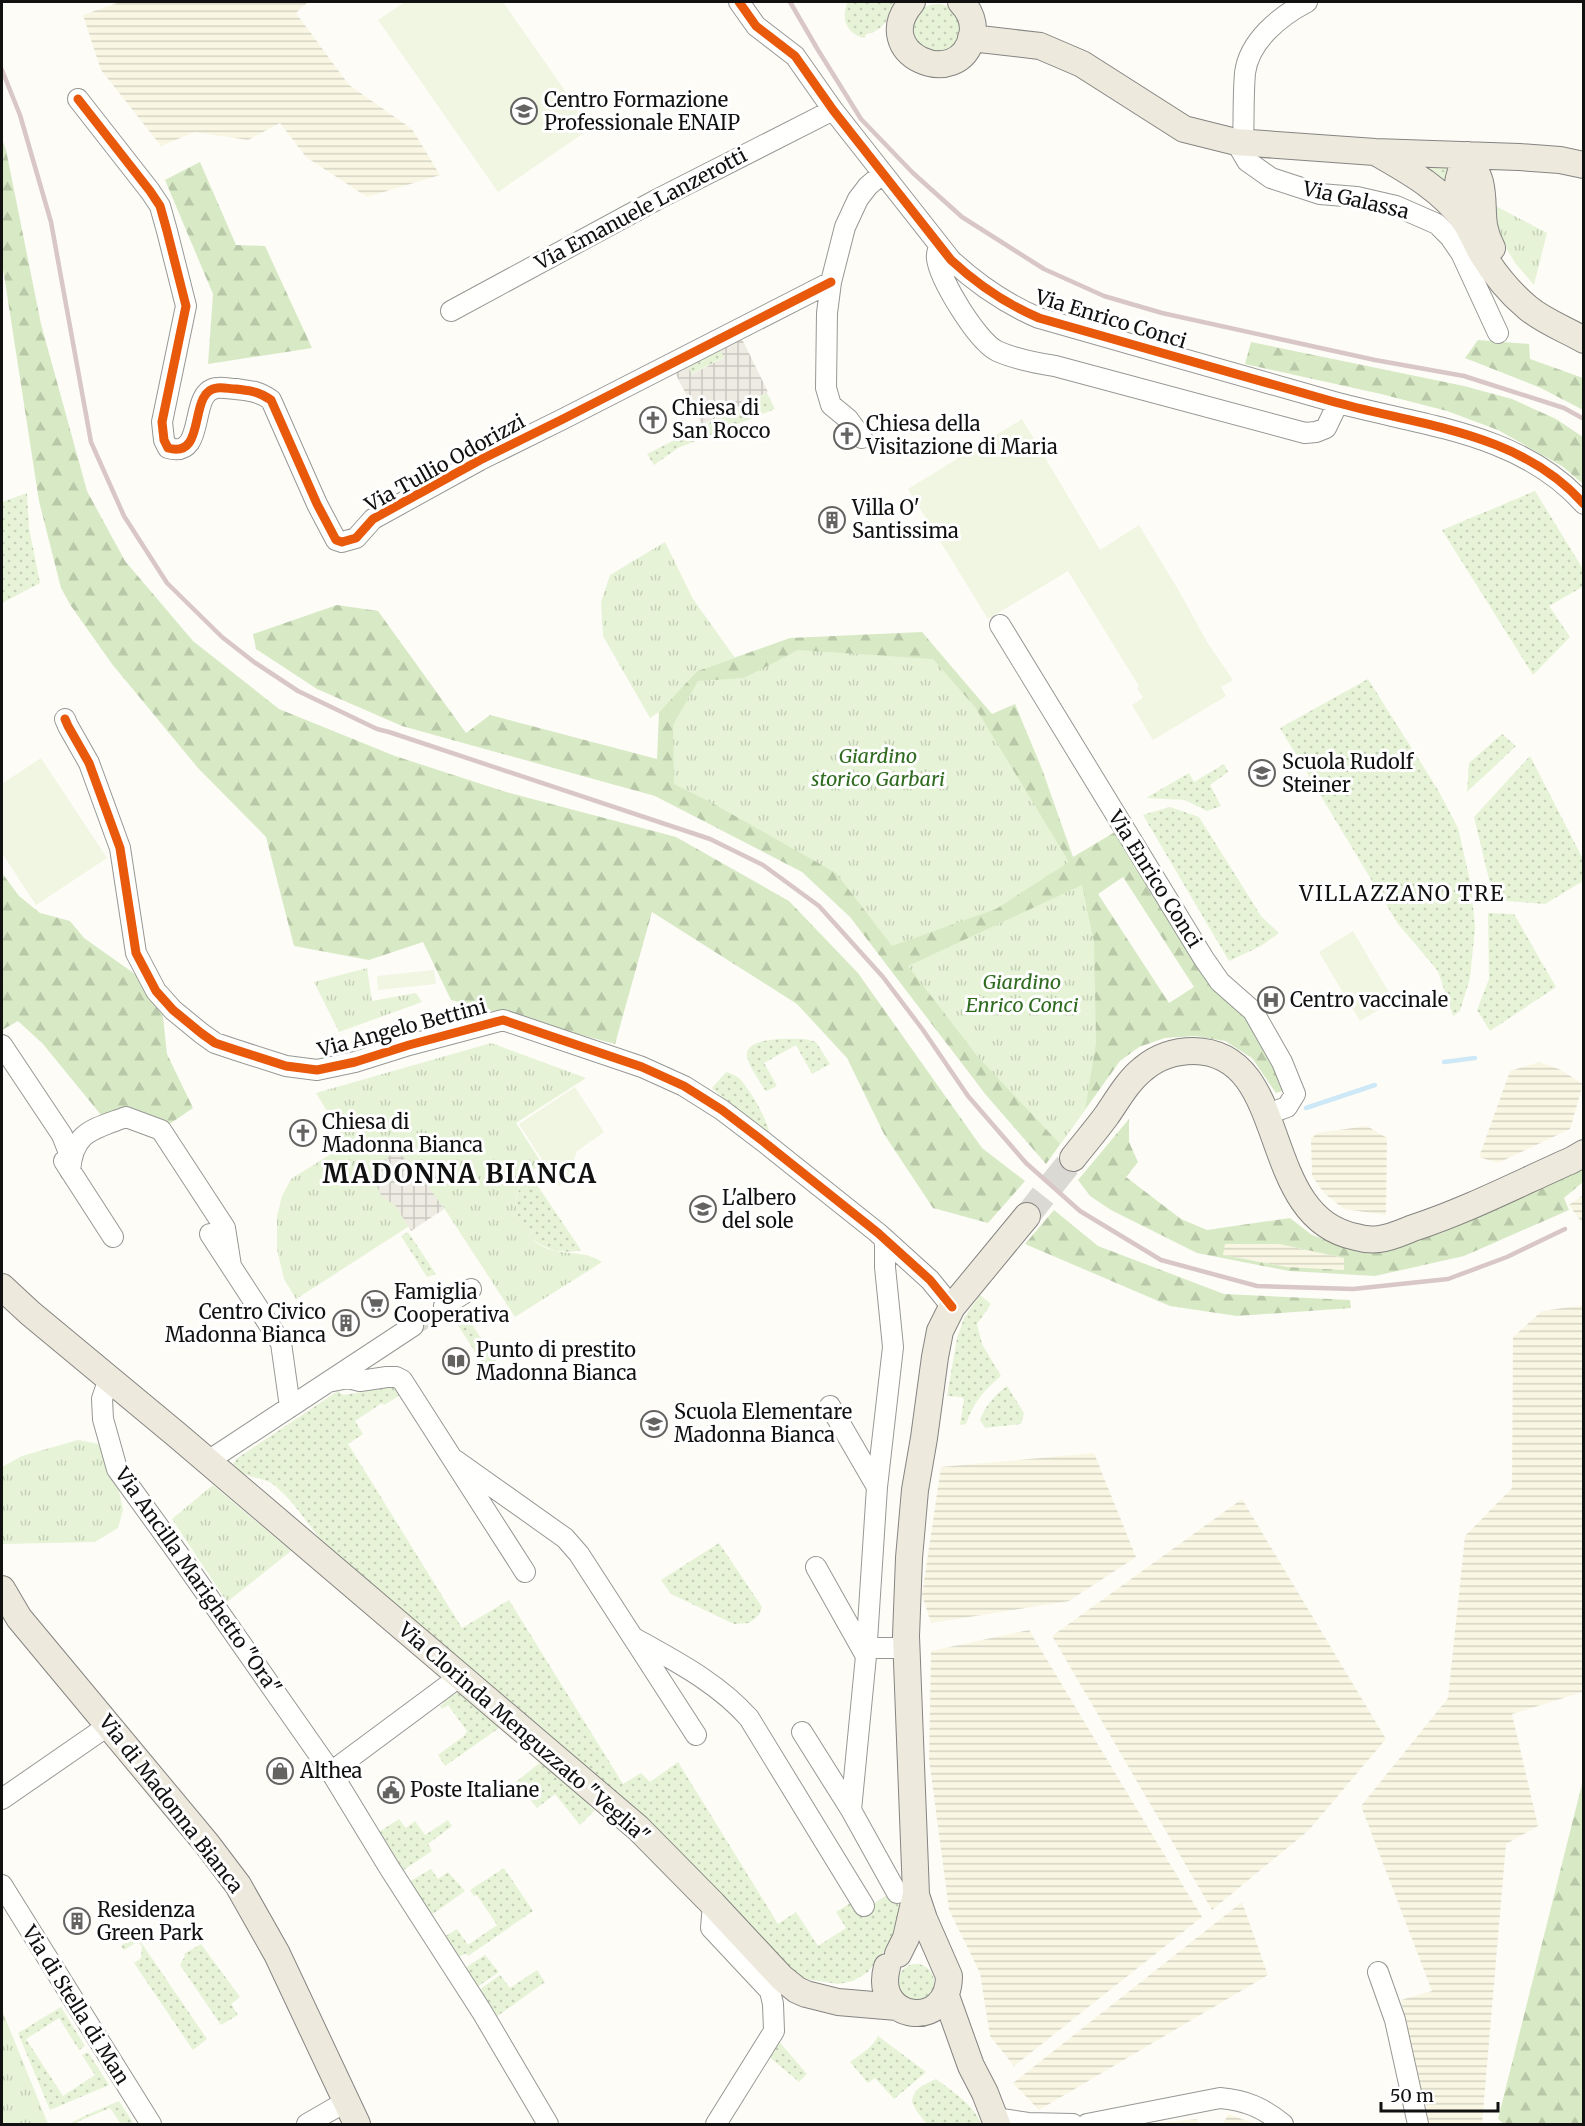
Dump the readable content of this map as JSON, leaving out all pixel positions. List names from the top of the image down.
{
  "streets": {
    "main road": ["Via Galassa", "Via Clorinda Menguzzato \"Veglia\"", "Via di Madonna Bianca"],
    "street": [
      "Via Emanuele Lanzerotti",
      "Via Enrico Conci",
      "Via Tullio Odorizzi",
      "Via Angelo Bettini",
      "Via Ancilla Marighetto \"Ora\"",
      "Via di Stella di Man"
    ]
  },
  "crossings": [
    ["Via Emanuele Lanzerotti", "Via Enrico Conci"],
    ["Via Ancilla Marighetto \"Ora\"", "Via Clorinda Menguzzato \"Veglia\""]
  ],
  "districts": ["VILLAZZANO TRE", "MADONNA BIANCA"],
  "parks": ["Giardino storico Garbari", "Giardino Enrico Conci"],
  "places": {
    "school or university": [
      "Centro Formazione Professionale ENAIP",
      "Scuola Rudolf Steiner",
      "L'albero del sole",
      "Scuola Elementare Madonna Bianca"
    ],
    "church": ["Chiesa di San Rocco", "Chiesa della Visitazione di Maria", "Chiesa di Madonna Bianca"],
    "building": ["Villa O' Santissima", "Centro Civico Madonna Bianca", "Residenza Green Park"],
    "hospital": ["Centro vaccinale"],
    "supermarket": ["Famiglia Cooperativa"],
    "library": ["Punto di prestito Madonna Bianca"],
    "shop": ["Althea"],
    "public building": ["Poste Italiane"]
  },
  "scale_bar": "50 m"
}
